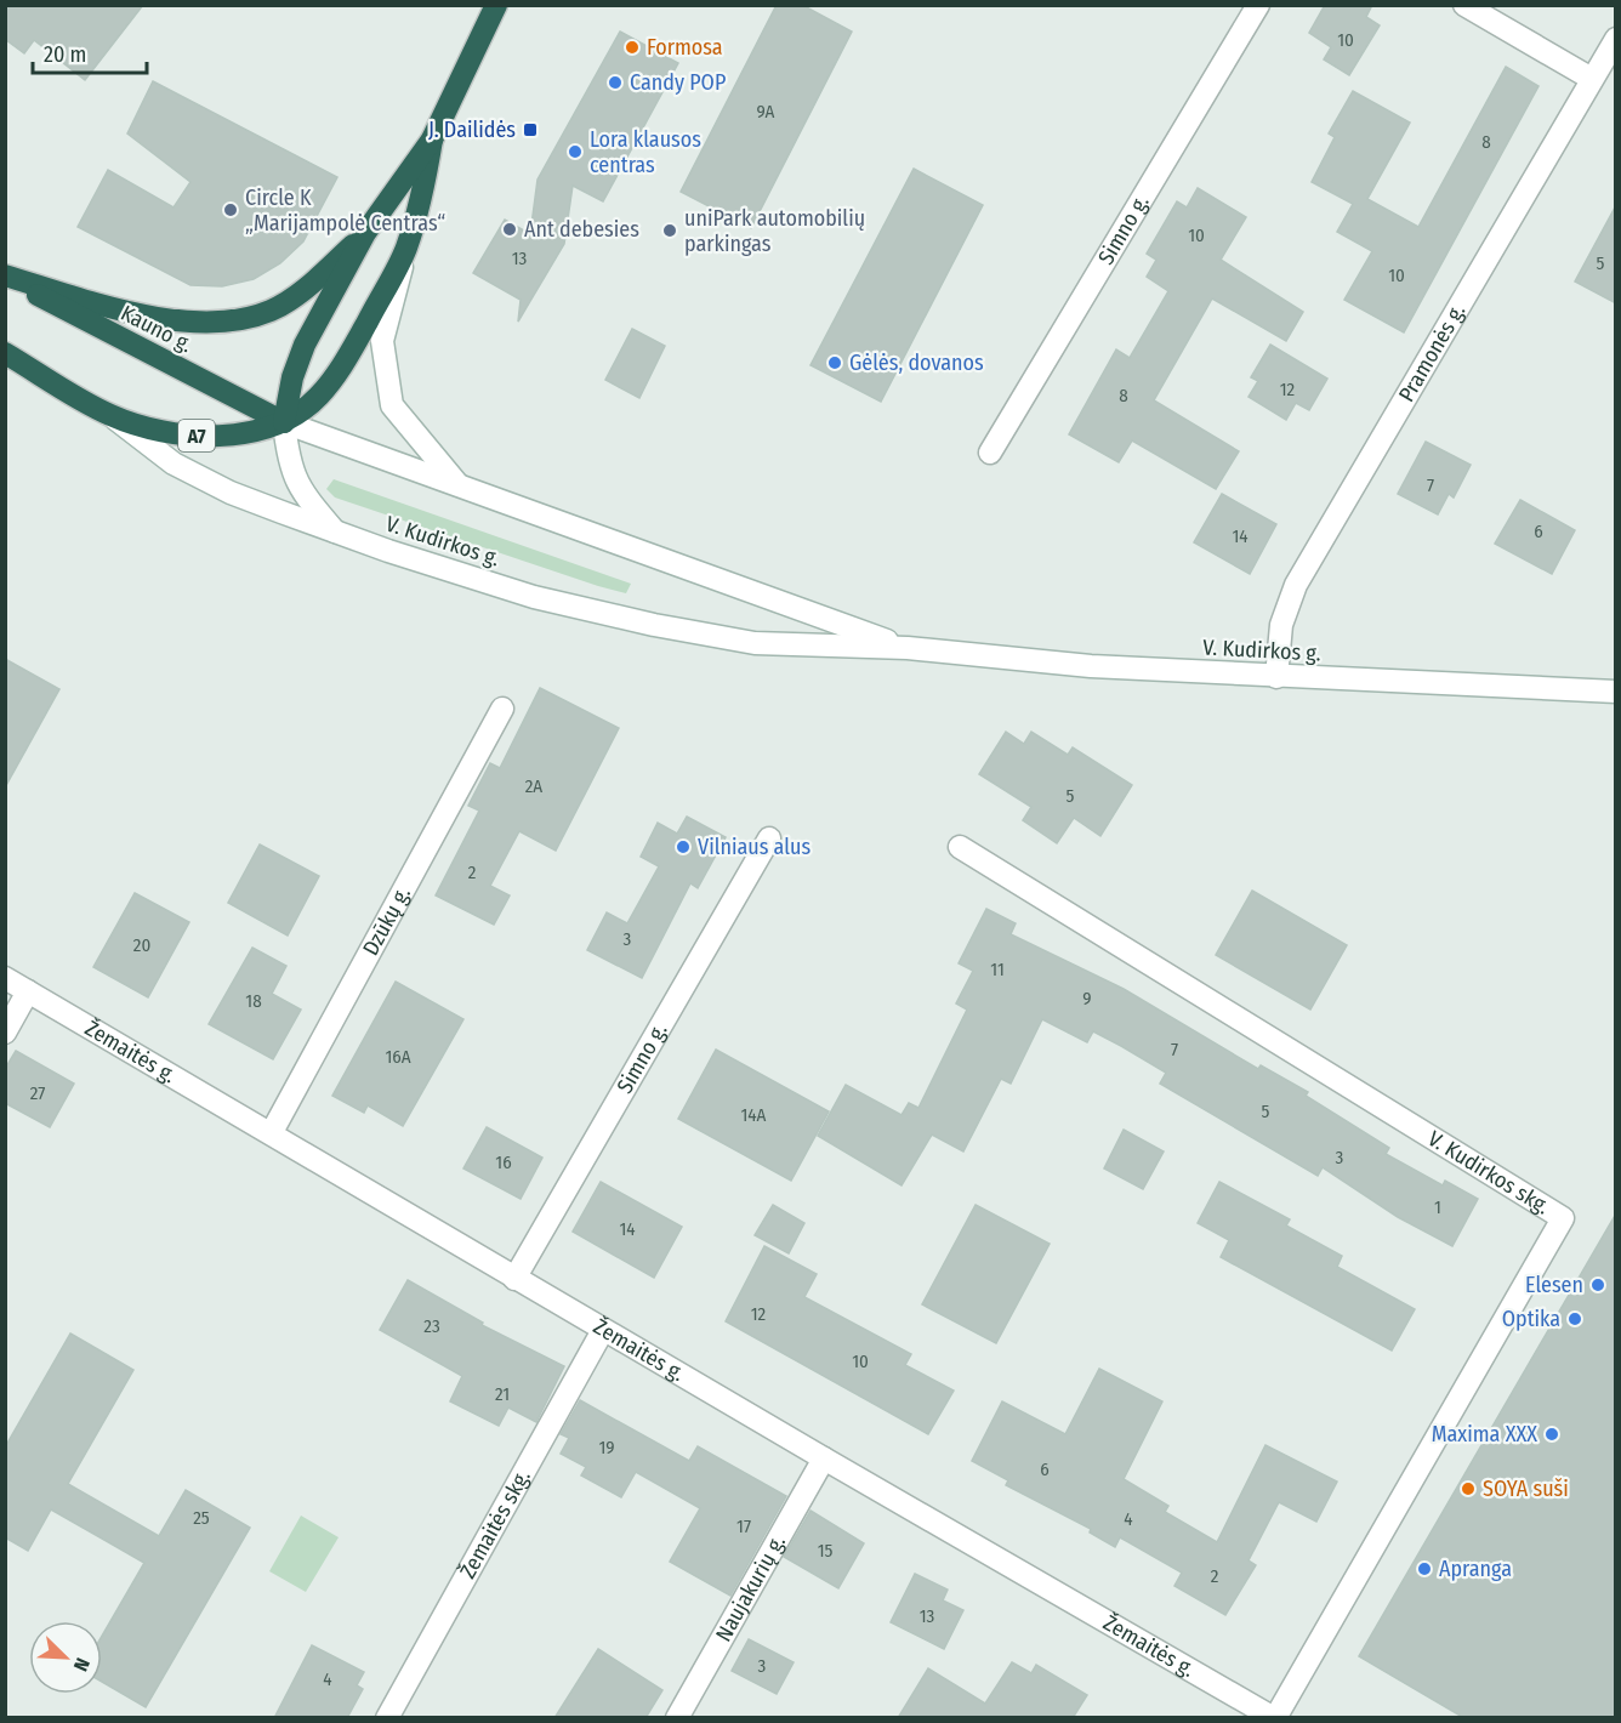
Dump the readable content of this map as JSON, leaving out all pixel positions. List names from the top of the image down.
{
  "streets": {
    "highway": ["Kauno g.", "A7", "V. Kudirkos g."],
    "street": [
      "Simno g.",
      "Pramonės g.",
      "Dzūkų g.",
      "Žemaitės g.",
      "V. Kudirkos skg.",
      "Žemaitės skg.",
      "Naujakurių g."
    ]
  },
  "crossings": [
    ["Simno g.", "Žemaitės g."],
    ["Kauno g.", "A7"],
    ["Kauno g.", "V. Kudirkos g."],
    ["Pramonės g.", "V. Kudirkos g."],
    ["A7", "V. Kudirkos g."],
    ["Dzūkų g.", "Žemaitės g."],
    ["Žemaitės g.", "V. Kudirkos skg."],
    ["Žemaitės g.", "Žemaitės skg."],
    ["Žemaitės g.", "Naujakurių g."]
  ],
  "places": {
    "other": [
      "Formosa",
      "Candy POP",
      "Lora klausos centras",
      "Circle K „Marijampolė Centras“",
      "Ant debesies",
      "uniPark automobilių parkingas",
      "Gėlės, dovanos",
      "Vilniaus alus",
      "Elesen",
      "Optika",
      "Maxima XXX",
      "SOYA suši",
      "Apranga"
    ],
    "transit": ["J. Dailidės"]
  },
  "house_numbers": [
    "10",
    "9A",
    "8",
    "10",
    "13",
    "5",
    "10",
    "12",
    "8",
    "7",
    "6",
    "14",
    "2A",
    "5",
    "2",
    "3",
    "20",
    "11",
    "9",
    "18",
    "7",
    "16A",
    "27",
    "5",
    "14A",
    "3",
    "16",
    "1",
    "14",
    "12",
    "23",
    "10",
    "21",
    "19",
    "6",
    "25",
    "4",
    "17",
    "15",
    "2",
    "13",
    "3",
    "4"
  ],
  "scale_bar": "20 m",
  "north": "bottom right"
}
